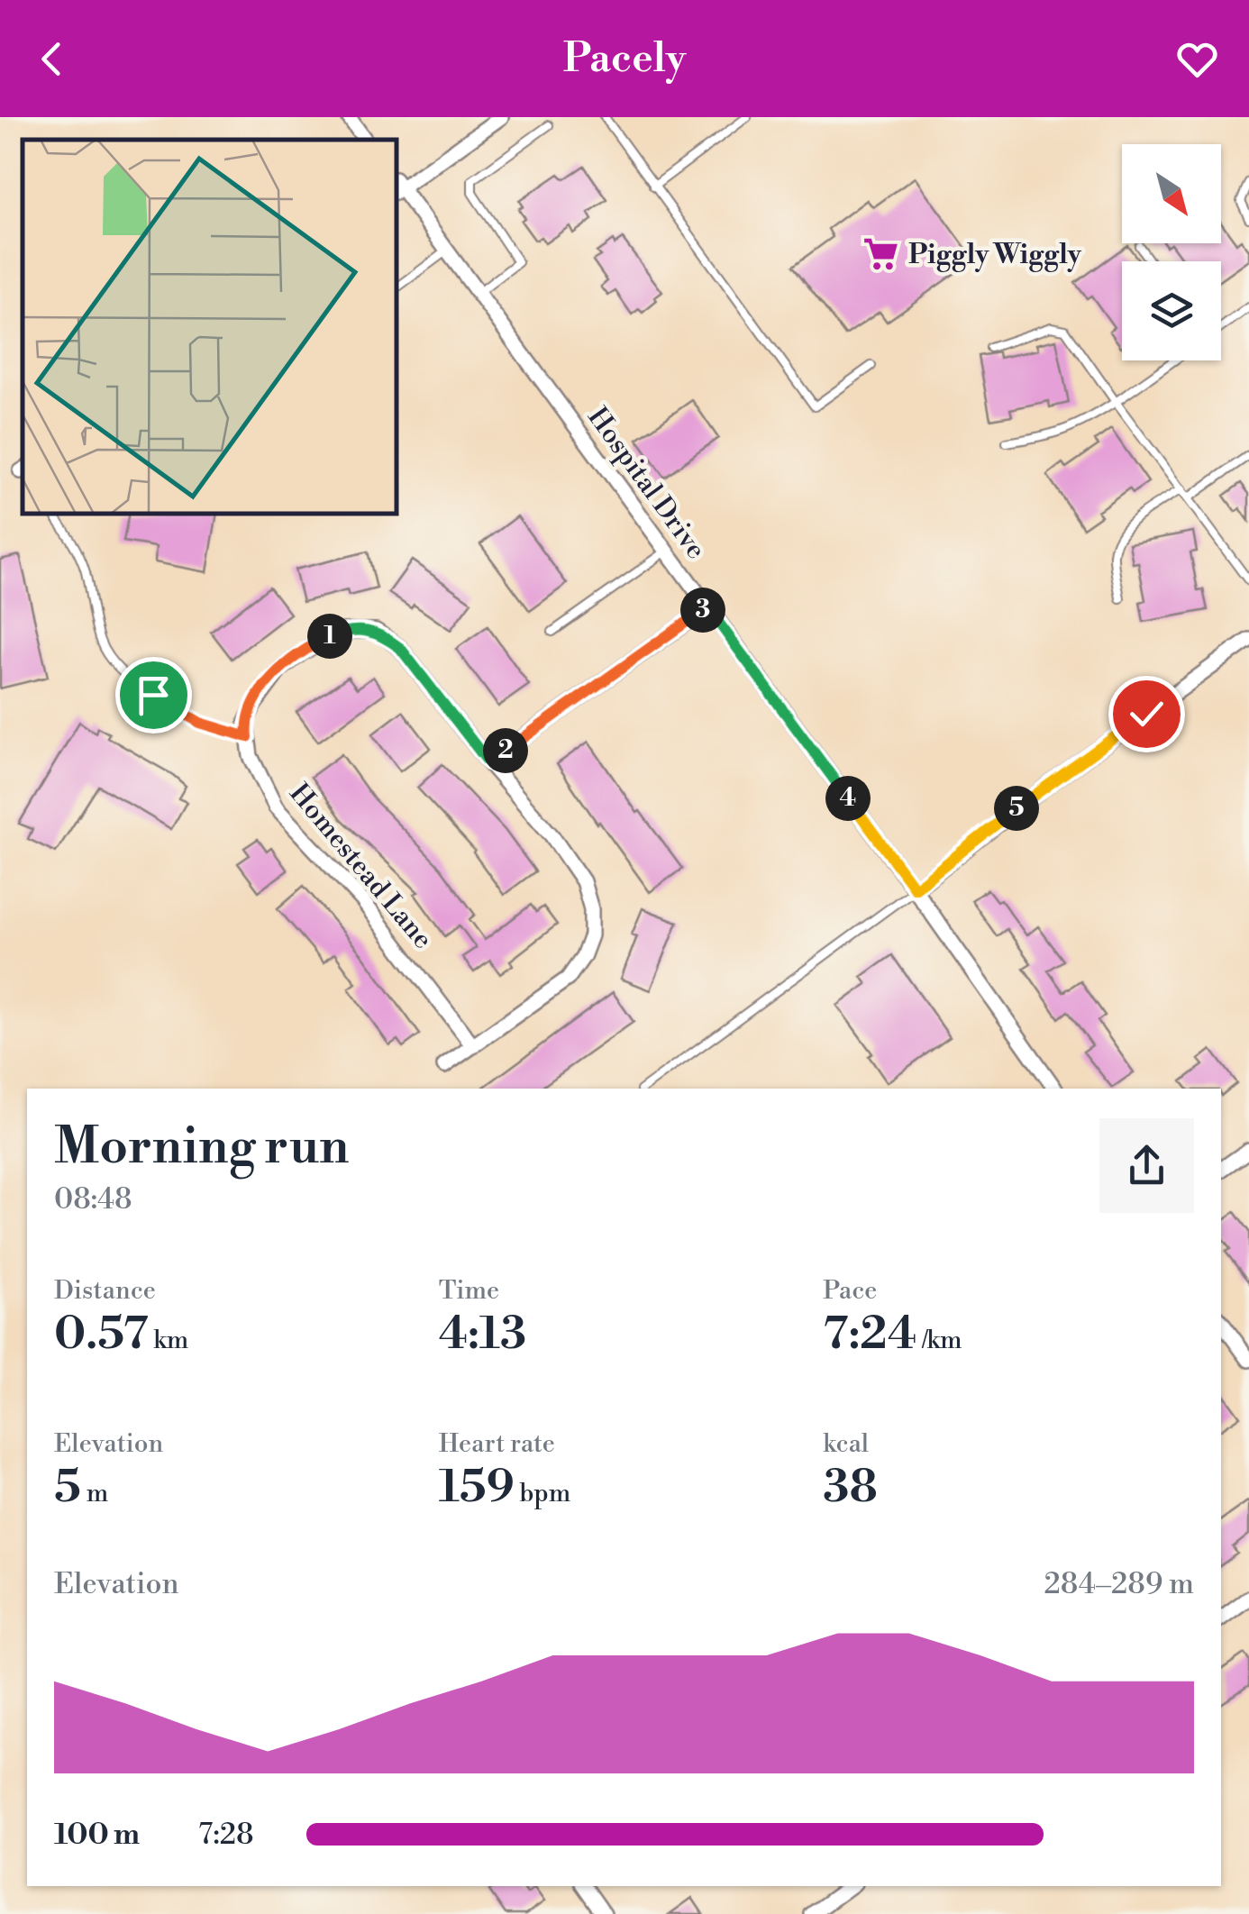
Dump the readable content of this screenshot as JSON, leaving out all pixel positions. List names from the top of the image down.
{
  "streets": {
    "street": ["Hospital Drive", "Homestead Lane"]
  },
  "places": {
    "supermarket": ["Piggly Wiggly"]
  },
  "north": "bottom right",
  "page": {
    "header": "Pacely",
    "pins": [
      "3",
      "1",
      "2",
      "4",
      "5"
    ],
    "heading": ["Morning run", "08:48"],
    "stats": [
      ["Distance", "0.57 km"],
      ["Time", "4:13"],
      ["Pace", "7:24 /km"],
      ["Elevation", "5 m"],
      ["Heart rate", "159 bpm"],
      ["kcal", "38"]
    ],
    "chart": ["Elevation", "284–289 m"],
    "list": [
      {
        "name": "100 m",
        "note": "7:28"
      }
    ]
  }
}
